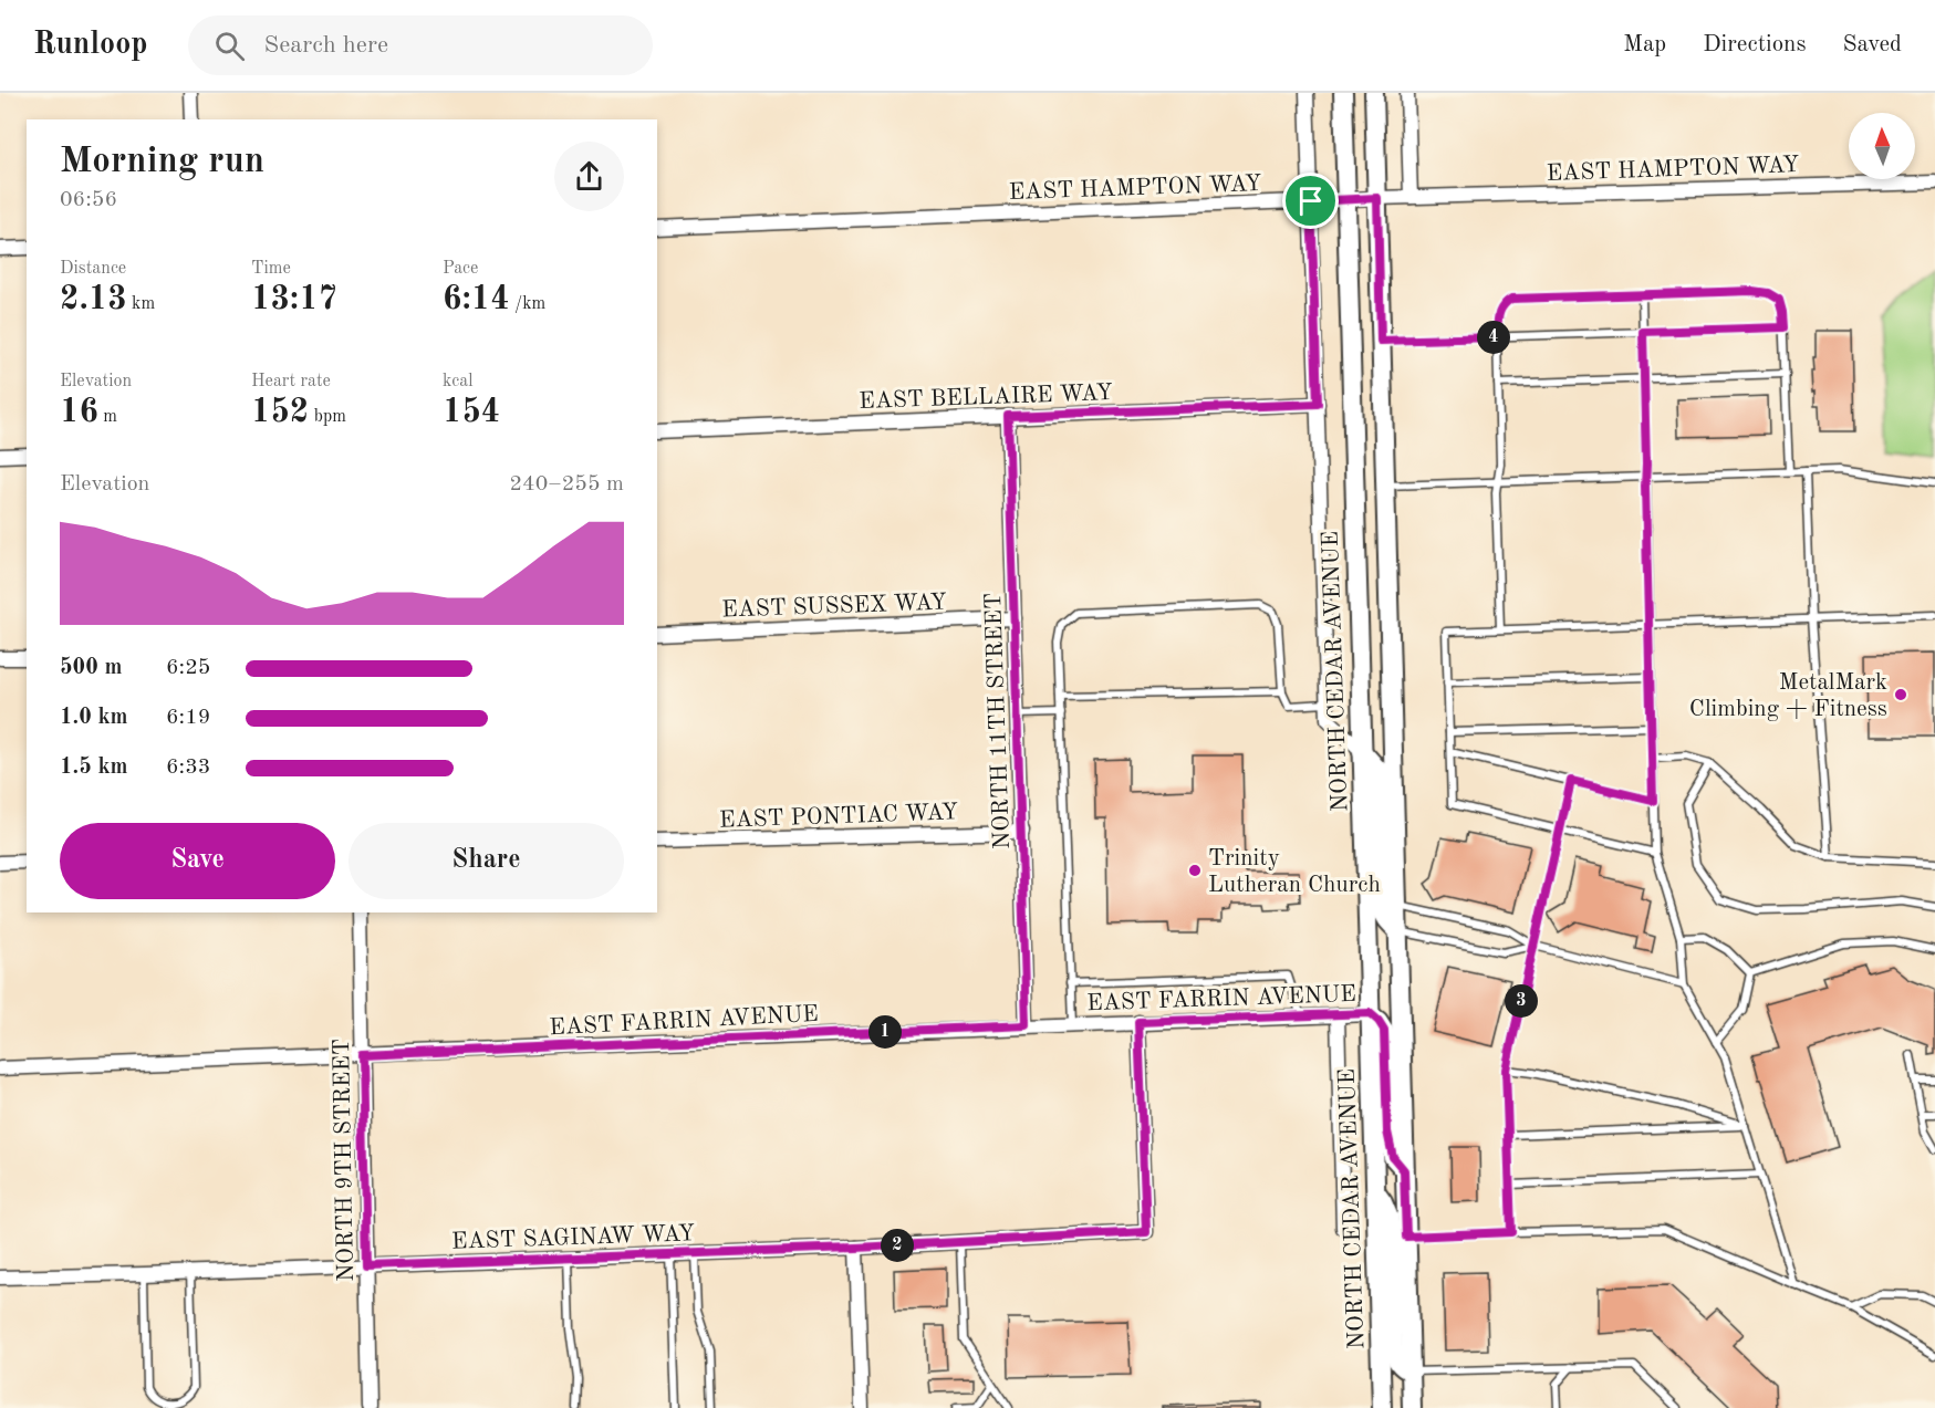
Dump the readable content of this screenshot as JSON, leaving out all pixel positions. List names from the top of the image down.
{
  "streets": {
    "main road": ["NORTH CEDAR AVENUE"],
    "street": [
      "EAST HAMPTON WAY",
      "EAST BELLAIRE WAY",
      "EAST SUSSEX WAY",
      "NORTH 11TH STREET",
      "EAST PONTIAC WAY",
      "EAST FARRIN AVENUE",
      "NORTH 9TH STREET",
      "EAST SAGINAW WAY"
    ]
  },
  "crossings": [
    ["EAST HAMPTON WAY", "NORTH CEDAR AVENUE"],
    ["EAST BELLAIRE WAY", "NORTH 11TH STREET"],
    ["EAST SUSSEX WAY", "NORTH 11TH STREET"],
    ["NORTH CEDAR AVENUE", "EAST FARRIN AVENUE"],
    ["NORTH 11TH STREET", "EAST PONTIAC WAY"],
    ["NORTH 11TH STREET", "EAST FARRIN AVENUE"],
    ["EAST FARRIN AVENUE", "NORTH 9TH STREET"],
    ["EAST FARRIN AVENUE", "EAST SAGINAW WAY"],
    ["NORTH 9TH STREET", "EAST SAGINAW WAY"]
  ],
  "places": ["MetalMark Climbing + Fitness", "Trinity Lutheran Church"],
  "north": "top",
  "page": {
    "header": "Runloop",
    "search": "Search here",
    "nav": ["Map", "Directions", "Saved"],
    "heading": ["Morning run", "06:56"],
    "stats": [
      ["Distance", "2.13 km"],
      ["Time", "13:17"],
      ["Pace", "6:14 /km"],
      ["Elevation", "16 m"],
      ["Heart rate", "152 bpm"],
      ["kcal", "154"]
    ],
    "pins": [
      "4",
      "3",
      "1",
      "2"
    ],
    "chart": ["Elevation", "240–255 m"],
    "list": [
      {
        "name": "500 m",
        "note": "6:25"
      },
      {
        "name": "1.0 km",
        "note": "6:19"
      },
      {
        "name": "1.5 km",
        "note": "6:33"
      }
    ],
    "buttons": ["Save", "Share"]
  }
}
